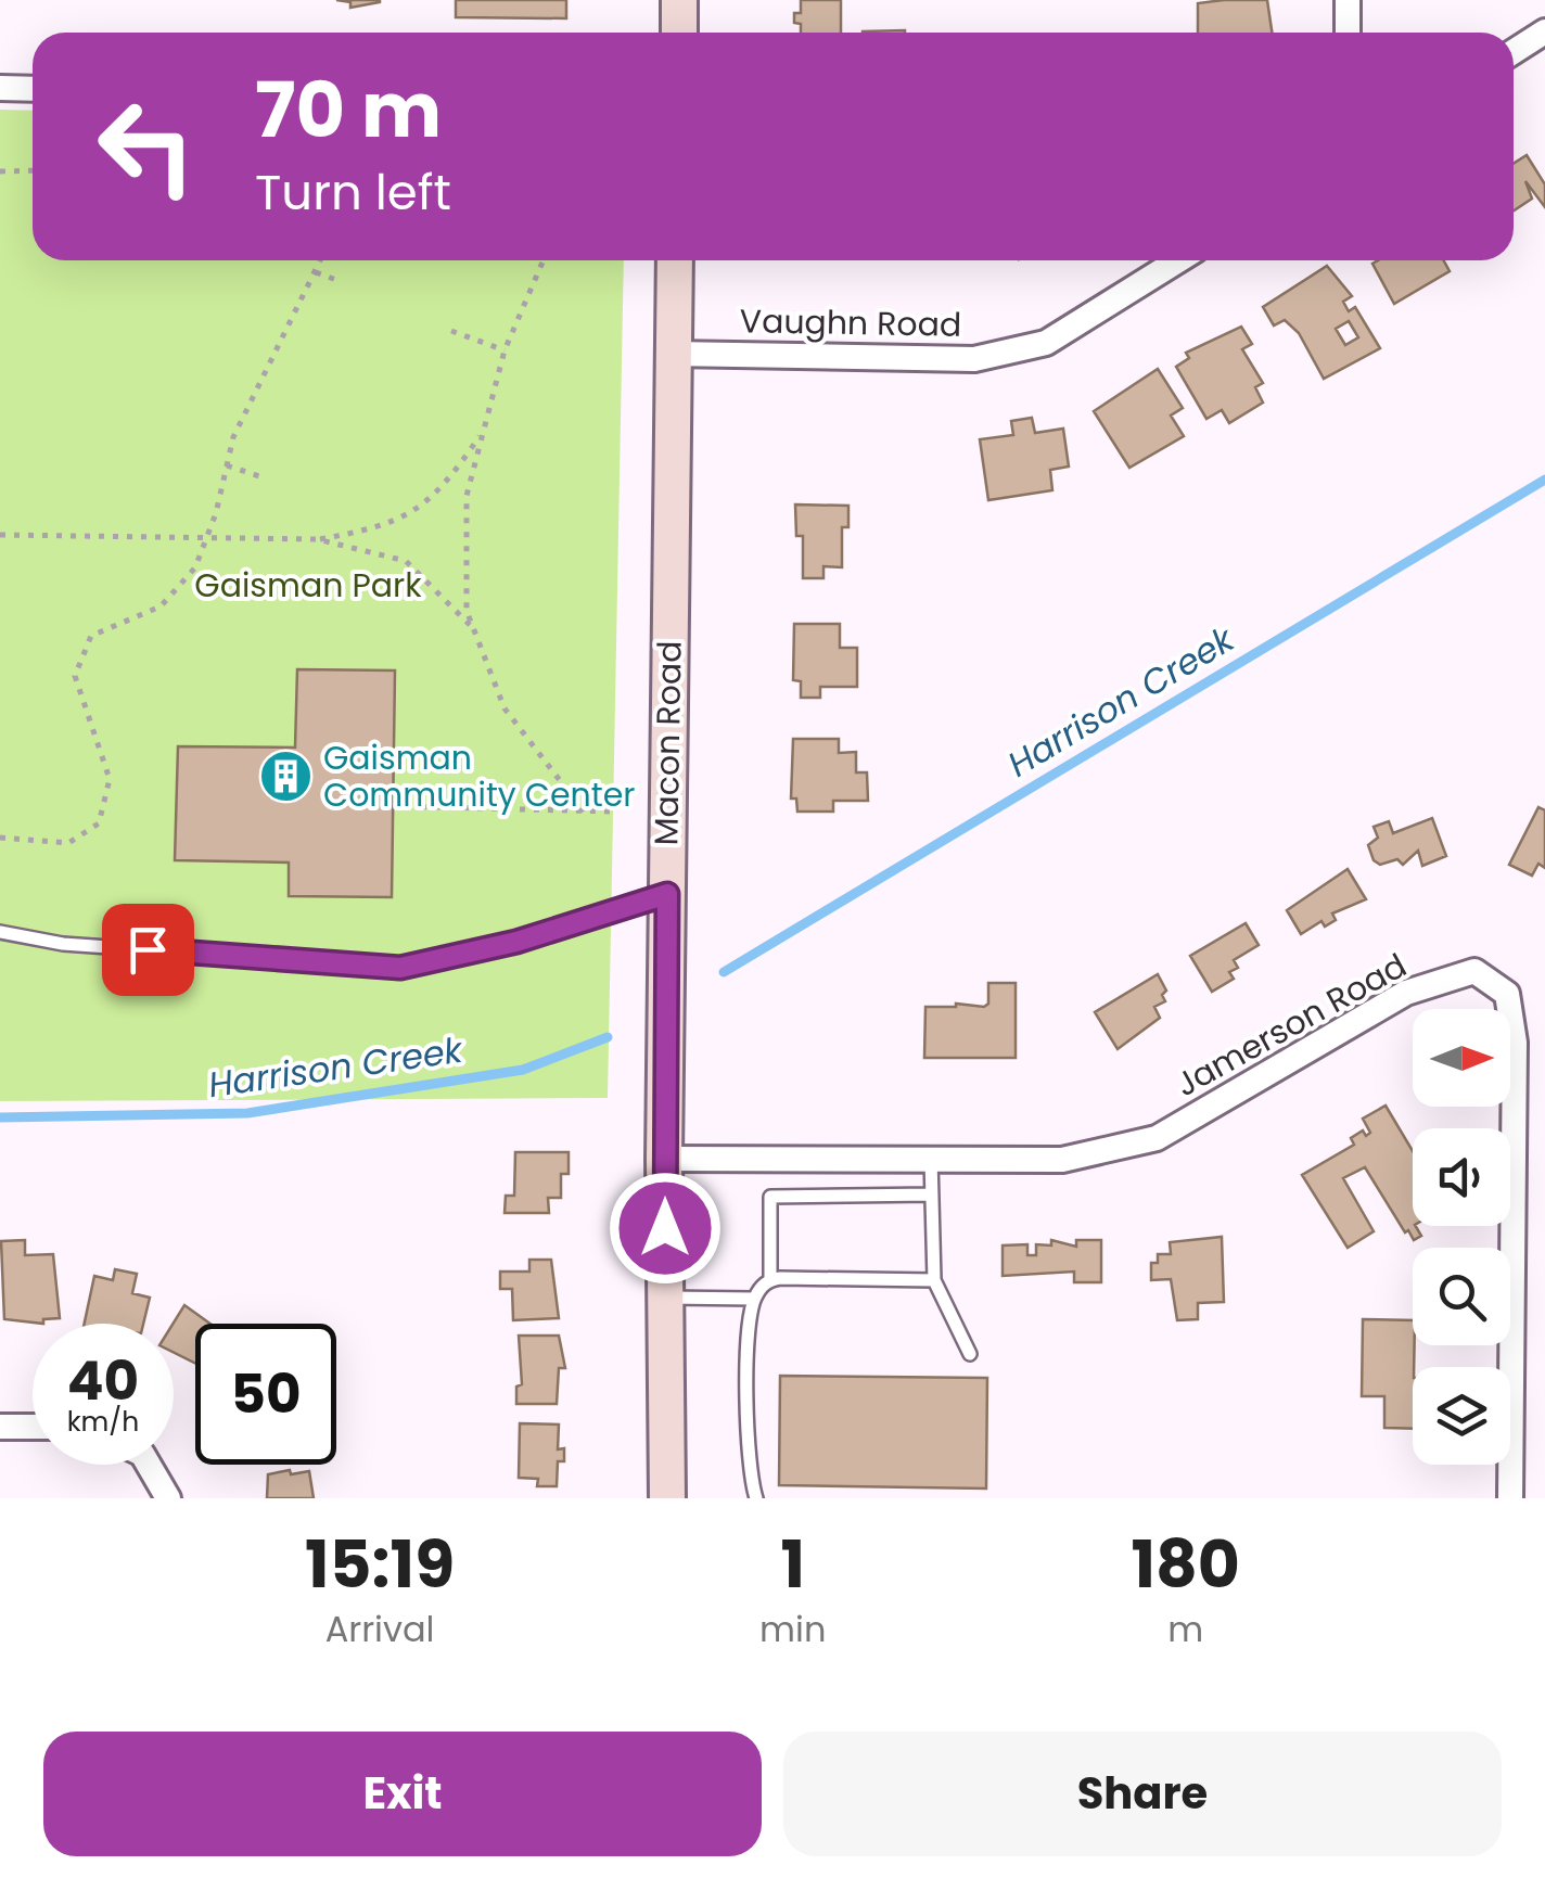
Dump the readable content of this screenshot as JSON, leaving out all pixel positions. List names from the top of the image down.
{
  "streets": {
    "main road": ["Macon Road"],
    "street": ["Vaughn Road", "Jamerson Road"]
  },
  "crossings": [
    ["Vaughn Road", "Macon Road"],
    ["Macon Road", "Jamerson Road"]
  ],
  "water": ["Harrison Creek"],
  "parks": ["Gaisman Park"],
  "places": {
    "building": ["Gaisman Community Center"]
  },
  "north": "right",
  "page": {
    "turn": ["70 m", "Turn left"],
    "speed": "40 km/h",
    "limit": "50",
    "eta": [
      "15:19",
      "Arrival",
      "1",
      "min",
      "180",
      "m"
    ],
    "buttons": ["Exit", "Share"]
  }
}
